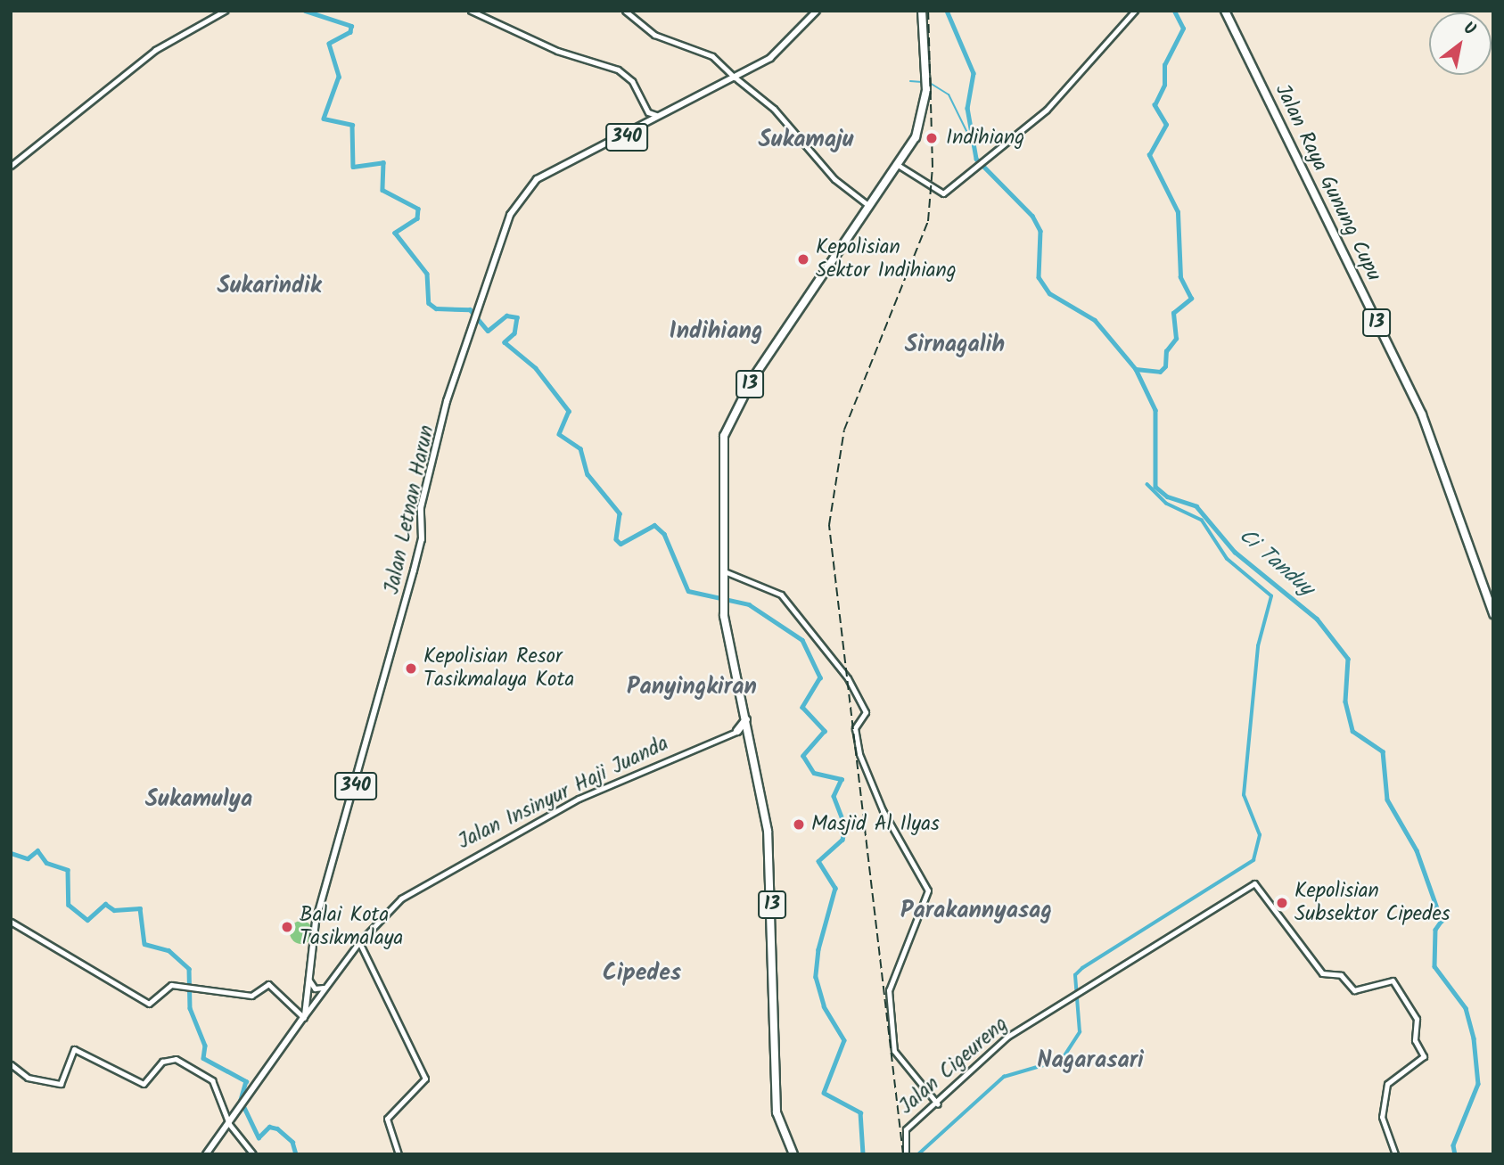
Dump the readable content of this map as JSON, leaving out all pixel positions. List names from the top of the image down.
{
  "streets": {
    "highway": ["Jalan Raya Gunung Cupu", "13"],
    "main road": ["340", "Jalan Letnan Harun"],
    "street": ["Jalan Insinyur Haji Juanda", "Jalan Cigeureng"]
  },
  "districts": [
    "Sukamaju",
    "Sukarindik",
    "Indihiang",
    "Sirnagalih",
    "Panyingkiran",
    "Sukamulya",
    "Parakannyasag",
    "Cipedes",
    "Nagarasari"
  ],
  "water": ["Ci Tanduy"],
  "places": [
    "Indihiang",
    "Kepolisian Sektor Indihiang",
    "Kepolisian Resor Tasikmalaya Kota",
    "Masjid Al Ilyas",
    "Kepolisian Subsektor Cipedes",
    "Balai Kota Tasikmalaya"
  ],
  "north": "top right"
}
